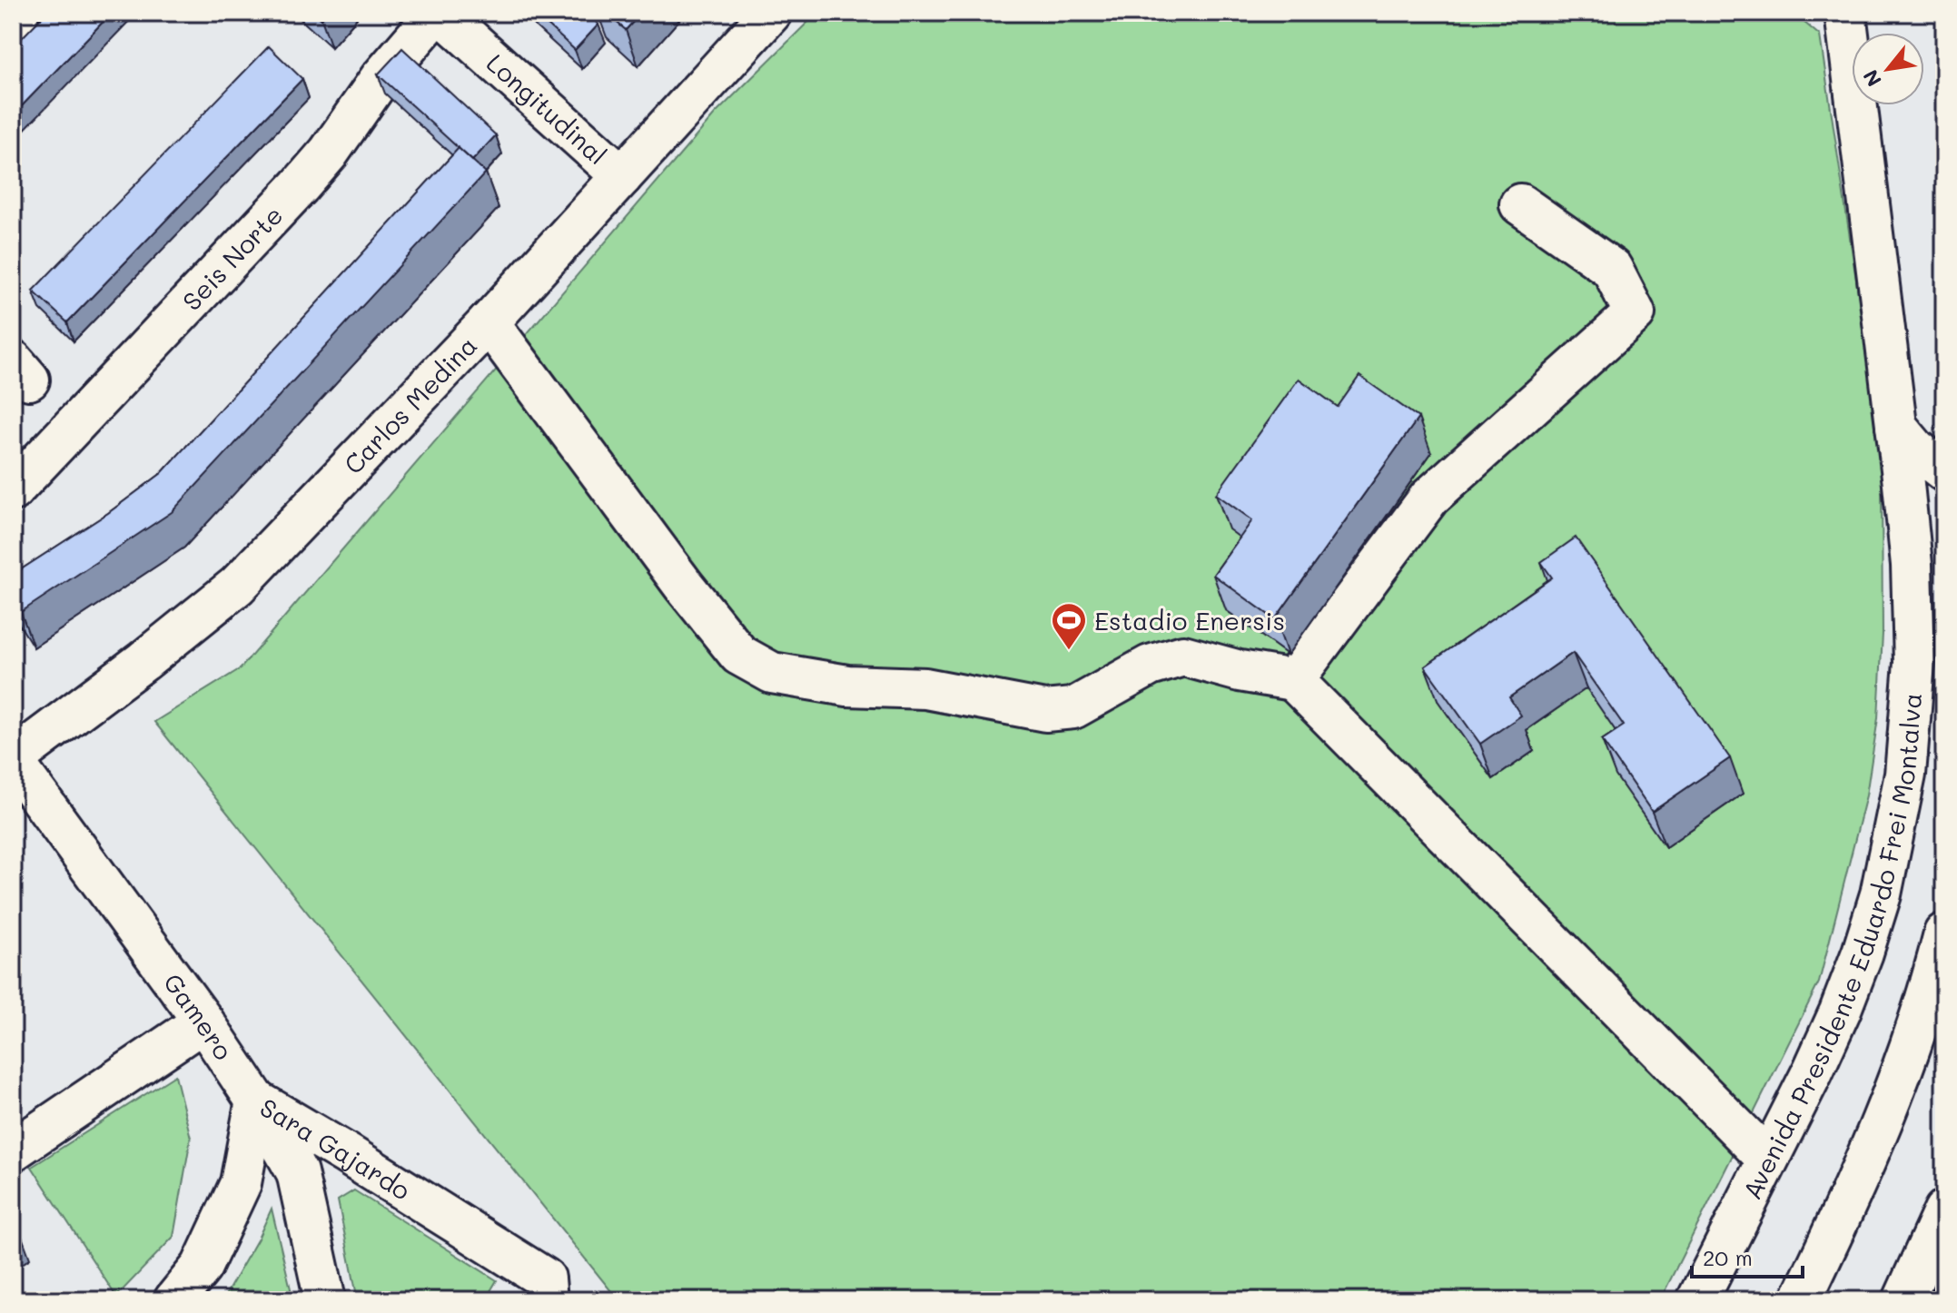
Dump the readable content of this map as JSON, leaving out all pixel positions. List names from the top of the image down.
{
  "streets": {
    "main road": [
      "Longitudinal",
      "Seis Norte",
      "Carlos Medina",
      "Avenida Presidente Eduardo Frei Montalva",
      "Gamero",
      "Sara Gajardo"
    ]
  },
  "crossings": [
    ["Longitudinal", "Seis Norte"],
    ["Longitudinal", "Carlos Medina"],
    ["Carlos Medina", "Gamero"],
    ["Gamero", "Sara Gajardo"]
  ],
  "places": {
    "sports": ["Estadio Enersis"]
  },
  "scale_bar": "20 m",
  "north": "bottom left"
}
